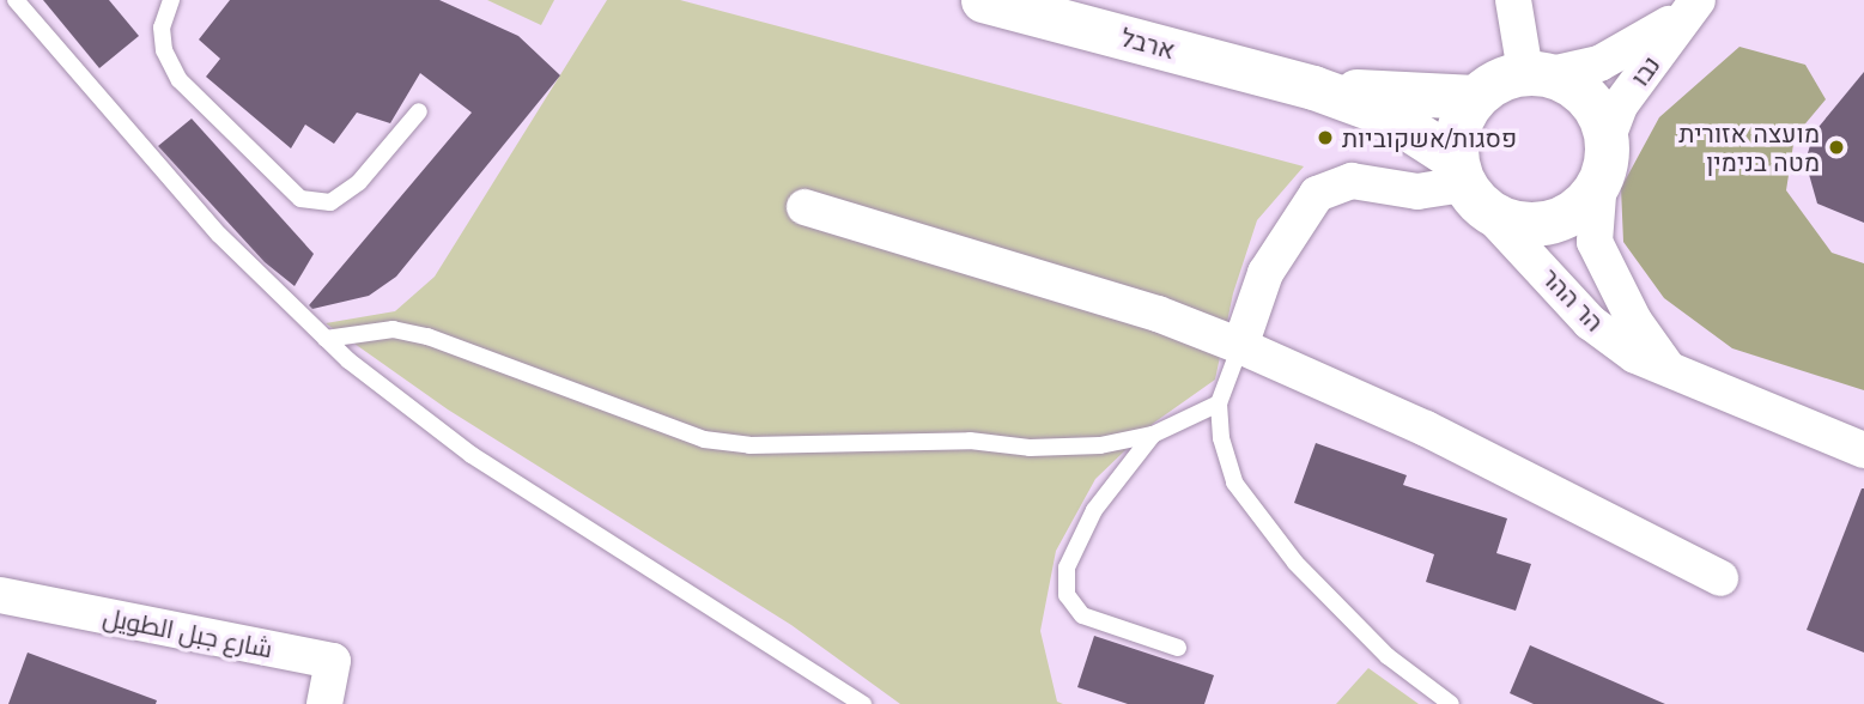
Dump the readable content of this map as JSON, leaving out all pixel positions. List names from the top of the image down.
{
  "streets": {
    "street": [
      "ארבל",
      "נבו",
      "הר ההר",
      "شارع جبل الطويل"
    ]
  },
  "crossings": [
    ["ארבל", "נבו"],
    ["ארבל", "הר ההר"],
    ["נבו", "הר ההר"]
  ],
  "places": ["פסגות/אשקוביות", "מועצה אזורית מטה בנימין"]
}
